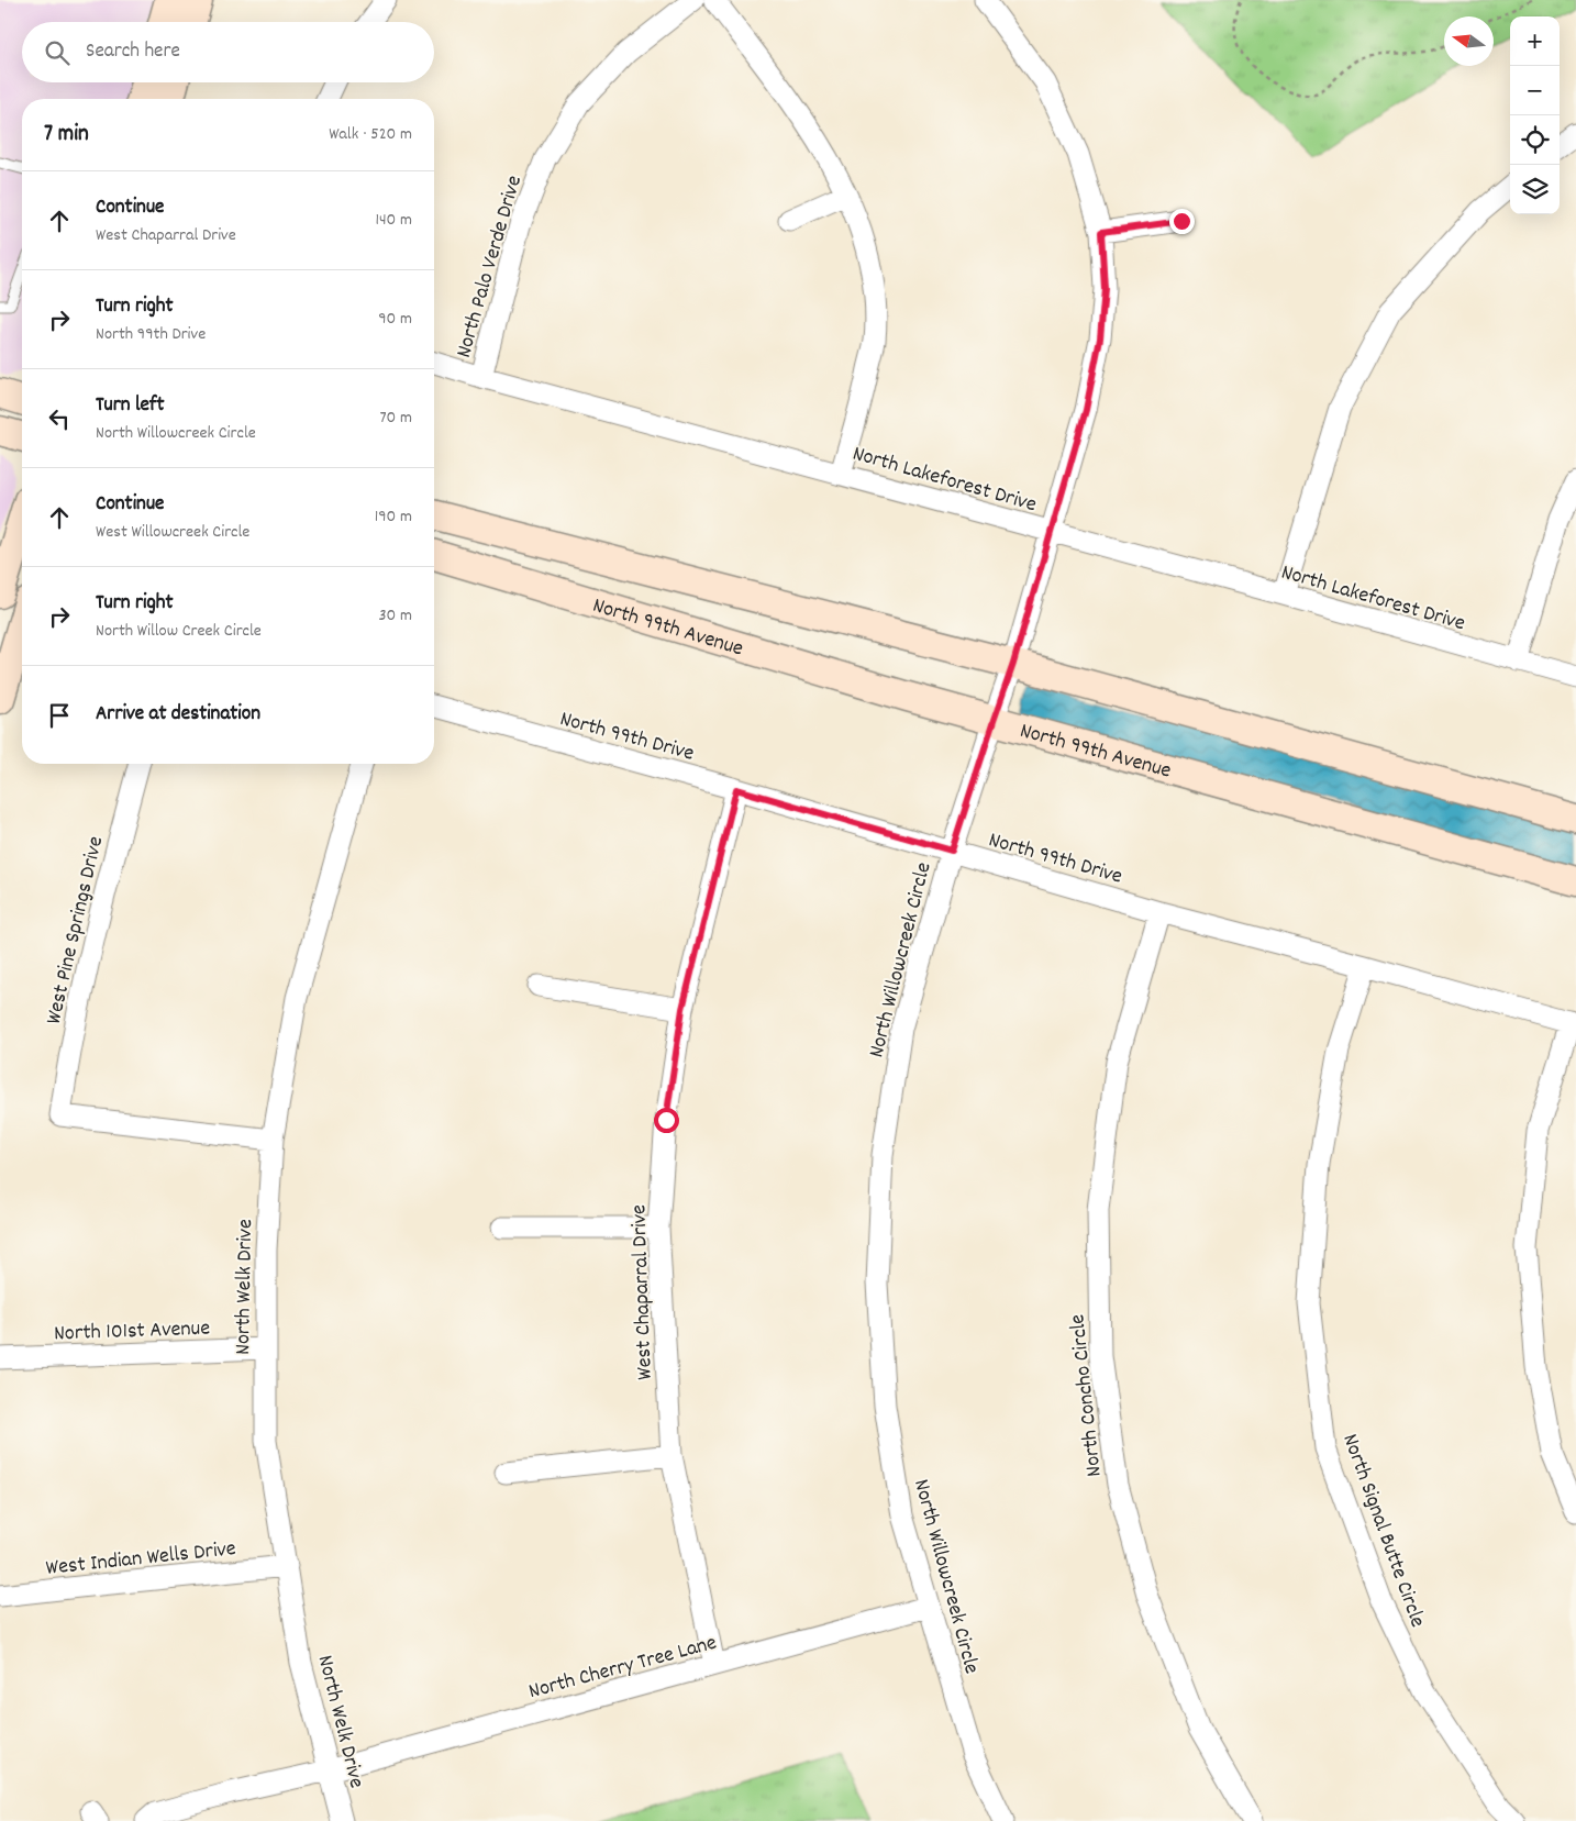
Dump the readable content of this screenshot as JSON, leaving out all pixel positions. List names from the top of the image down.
{
  "streets": {
    "main road": ["North 99th Avenue"],
    "street": [
      "North Palo Verde Drive",
      "North Lakeforest Drive",
      "North 99th Drive",
      "West Pine Springs Drive",
      "North Willowcreek Circle",
      "North Welk Drive",
      "West Chaparral Drive",
      "North 101st Avenue",
      "North Concho Circle",
      "North Signal Butte Circle",
      "West Indian Wells Drive",
      "North Cherry Tree Lane"
    ]
  },
  "crossings": [
    ["North Palo Verde Drive", "North Lakeforest Drive"],
    ["North Lakeforest Drive", "North Willowcreek Circle"],
    ["North 99th Avenue", "North Willowcreek Circle"],
    ["North 99th Drive", "North Willowcreek Circle"],
    ["North 99th Drive", "West Chaparral Drive"],
    ["North 99th Drive", "North Concho Circle"],
    ["North 99th Drive", "North Signal Butte Circle"],
    ["West Pine Springs Drive", "North Welk Drive"],
    ["North Willowcreek Circle", "North Cherry Tree Lane"],
    ["North Welk Drive", "North 101st Avenue"],
    ["North Welk Drive", "West Indian Wells Drive"],
    ["North Welk Drive", "North Cherry Tree Lane"],
    ["West Chaparral Drive", "North Cherry Tree Lane"]
  ],
  "north": "left",
  "page": {
    "map_buttons": ["+", "−"],
    "search": "Search here",
    "heading": ["7 min", "Walk · 520 m"],
    "list": [
      ["Continue", "West Chaparral Drive", "140 m"],
      ["Turn right", "North 99th Drive", "90 m"],
      ["Turn left", "North Willowcreek Circle", "70 m"],
      ["Continue", "West Willowcreek Circle", "190 m"],
      ["Turn right", "North Willow Creek Circle", "30 m"],
      "Arrive at destination"
    ]
  }
}
